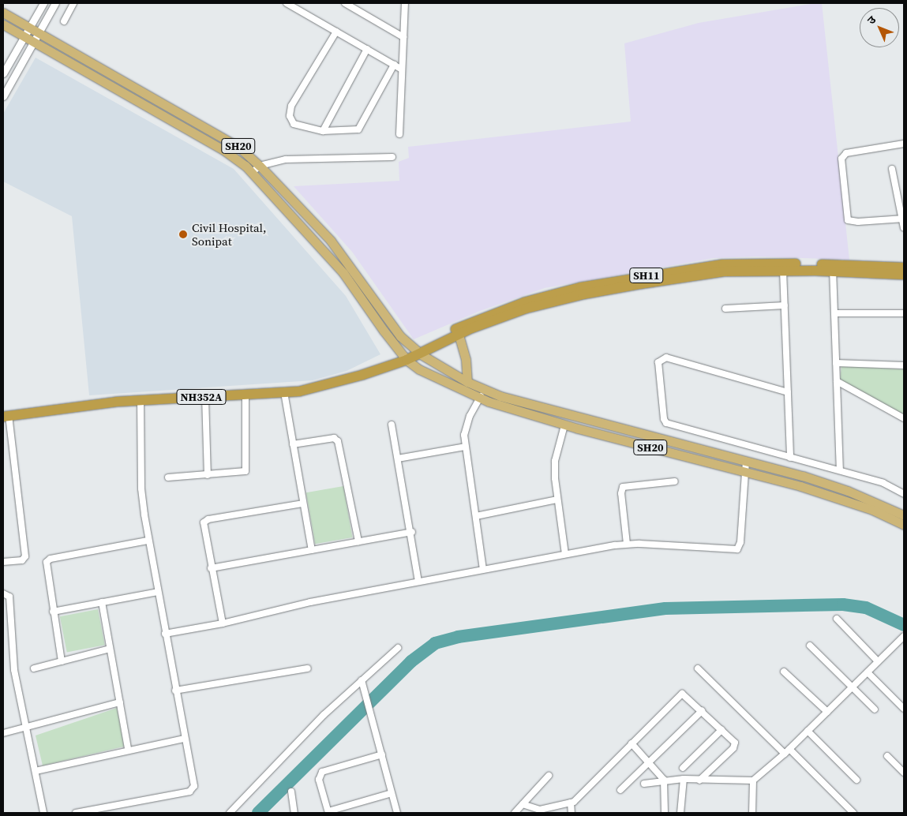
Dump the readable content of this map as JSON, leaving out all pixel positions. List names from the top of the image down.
{
  "streets": {
    "highway": ["SH11", "NH352A"],
    "main road": ["SH20"]
  },
  "crossings": [
    ["SH20", "SH11"],
    ["SH20", "NH352A"],
    ["SH11", "NH352A"]
  ],
  "places": ["Civil Hospital, Sonipat"],
  "north": "top left"
}
